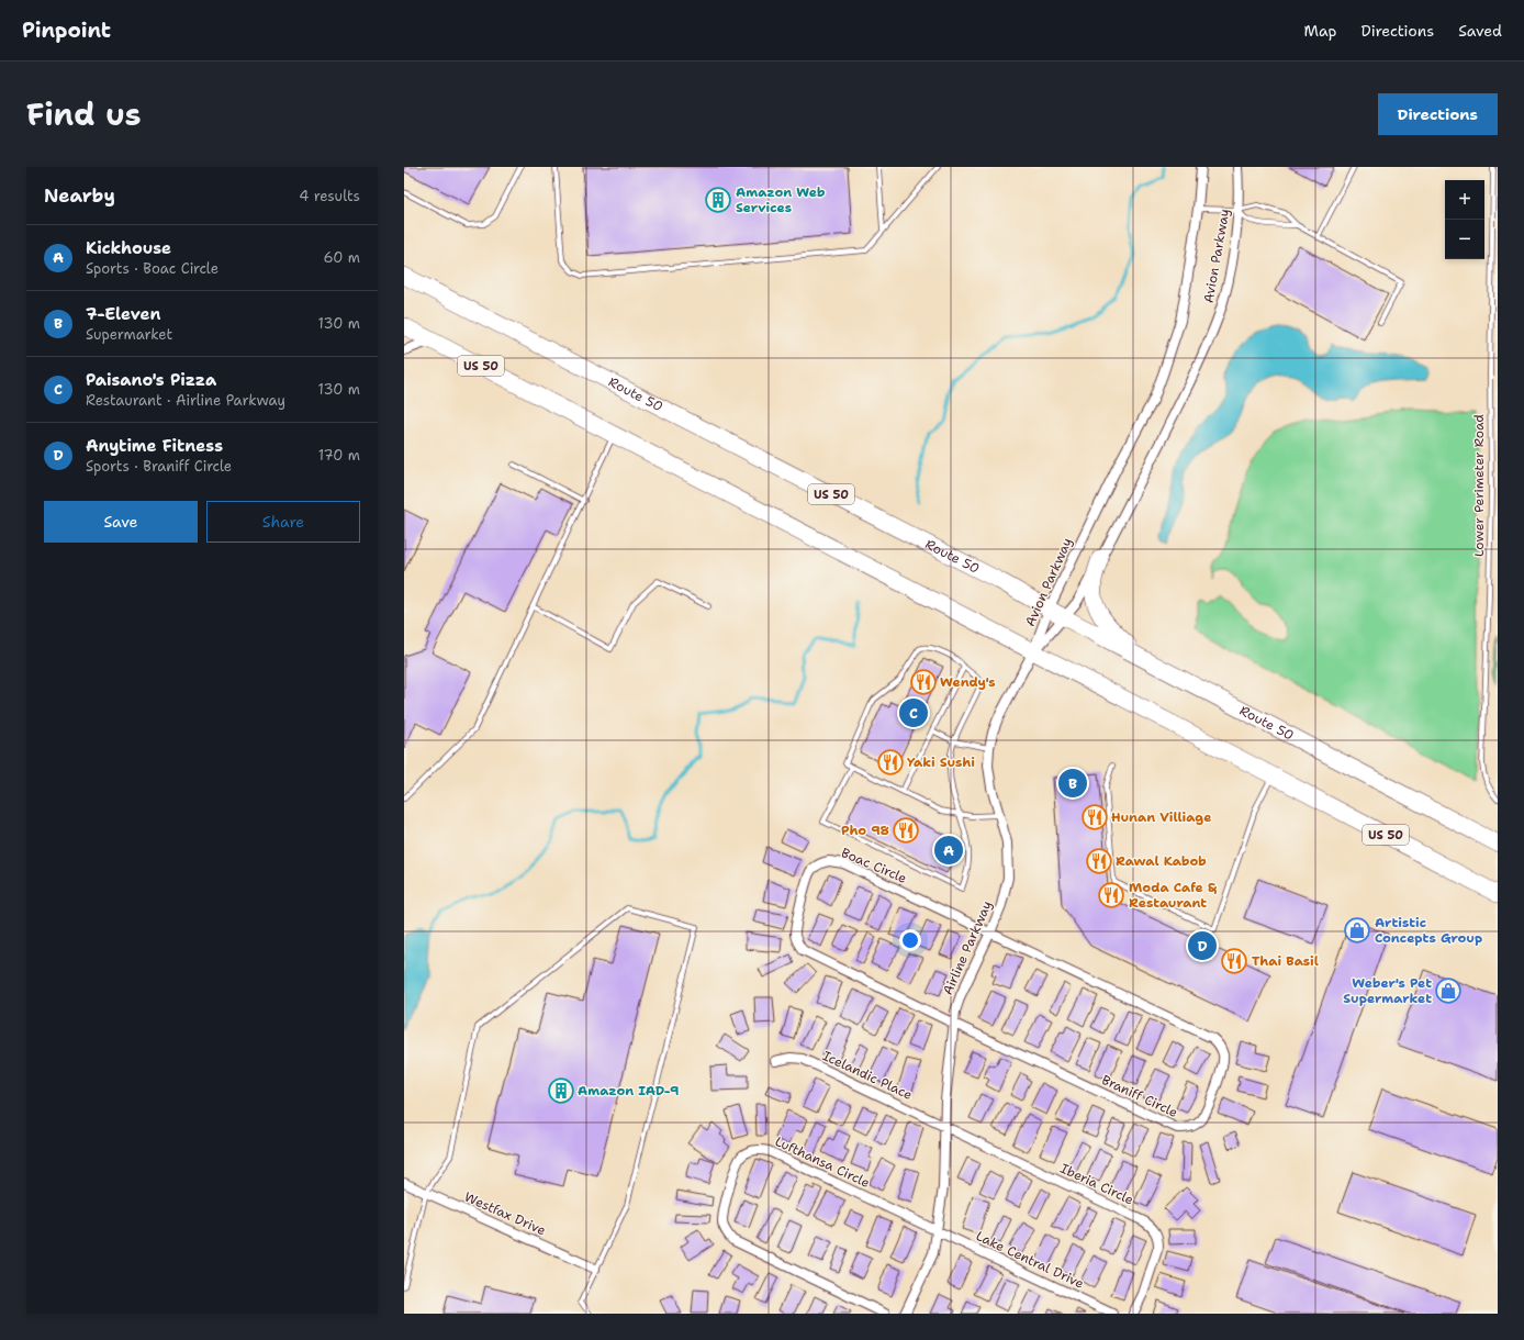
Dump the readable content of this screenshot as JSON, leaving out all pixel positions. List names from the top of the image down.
{
  "streets": {
    "highway": ["US 50", "Route 50"],
    "street": [
      "Avion Parkway",
      "Boac Circle",
      "Airline Parkway",
      "Icelandic Place",
      "Braniff Circle",
      "Lufthansa Circle",
      "Iberia Circle",
      "Westfax Drive",
      "Lake Central Drive"
    ],
    "lane": ["Lower Perimeter Road"]
  },
  "crossings": [
    ["Avion Parkway", "US 50"],
    ["Avion Parkway", "Route 50"],
    ["Avion Parkway", "Airline Parkway"],
    ["US 50", "Airline Parkway"],
    ["Boac Circle", "Airline Parkway"],
    ["Boac Circle", "Braniff Circle"],
    ["Airline Parkway", "Icelandic Place"],
    ["Airline Parkway", "Braniff Circle"],
    ["Airline Parkway", "Lufthansa Circle"],
    ["Airline Parkway", "Iberia Circle"],
    ["Airline Parkway", "Lake Central Drive"],
    ["Icelandic Place", "Iberia Circle"],
    ["Lufthansa Circle", "Lake Central Drive"]
  ],
  "places": {
    "building": ["Amazon Web Services", "Amazon IAD-9"],
    "restaurant": [
      "Wendy's",
      "Yaki Sushi",
      "Hunan Villiage",
      "Pho 98",
      "Rawal Kabob",
      "Moda Cafe & Restaurant",
      "Thai Basil"
    ],
    "shop": ["Artistic Concepts Group", "Weber's Pet Supermarket"]
  },
  "page": {
    "header": "Pinpoint",
    "nav": ["Map", "Directions", "Saved"],
    "title": "Find us",
    "buttons": [
      "Directions",
      ["Save", "Share"]
    ],
    "heading": ["Nearby", "4 results"],
    "map_buttons": ["+", "−"],
    "list": [
      {
        "mark": "A",
        "name": "Kickhouse",
        "note": "Sports · Boac Circle",
        "value": "60 m"
      },
      {
        "mark": "B",
        "name": "7-Eleven",
        "note": "Supermarket",
        "value": "130 m"
      },
      {
        "mark": "C",
        "name": "Paisano's Pizza",
        "note": "Restaurant · Airline Parkway",
        "value": "130 m"
      },
      {
        "mark": "D",
        "name": "Anytime Fitness",
        "note": "Sports · Braniff Circle",
        "value": "170 m"
      }
    ],
    "pins": [
      "C",
      "B",
      "A",
      "D"
    ]
  }
}
